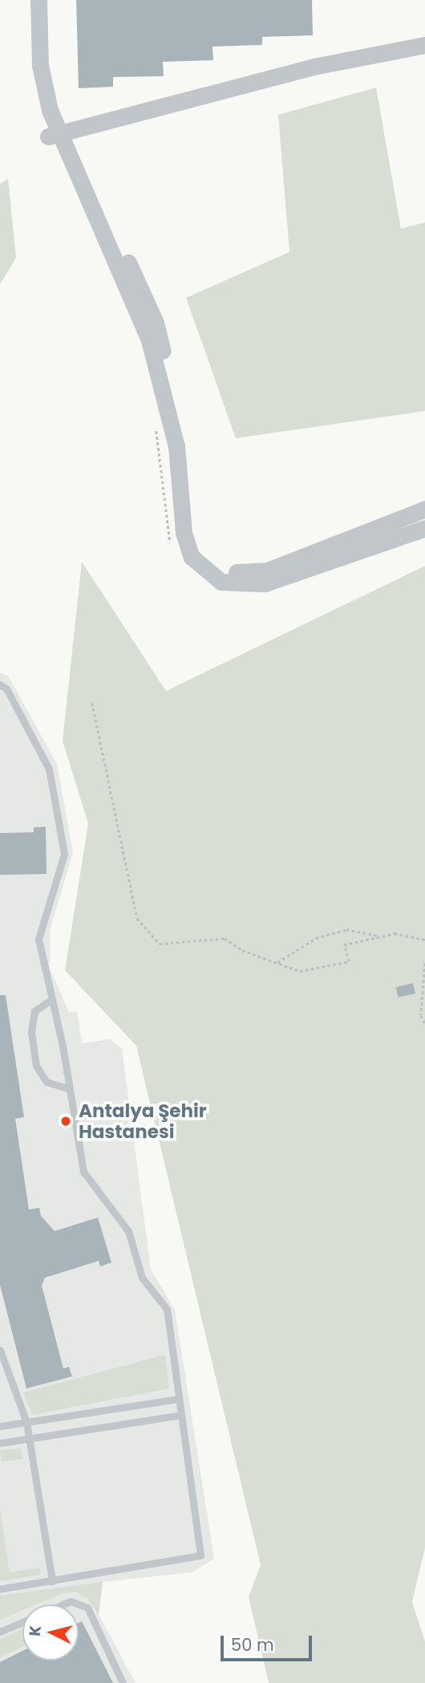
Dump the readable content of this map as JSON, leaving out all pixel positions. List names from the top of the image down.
{
  "places": ["Antalya Şehir Hastanesi"],
  "scale_bar": "50 m",
  "north": "left"
}
